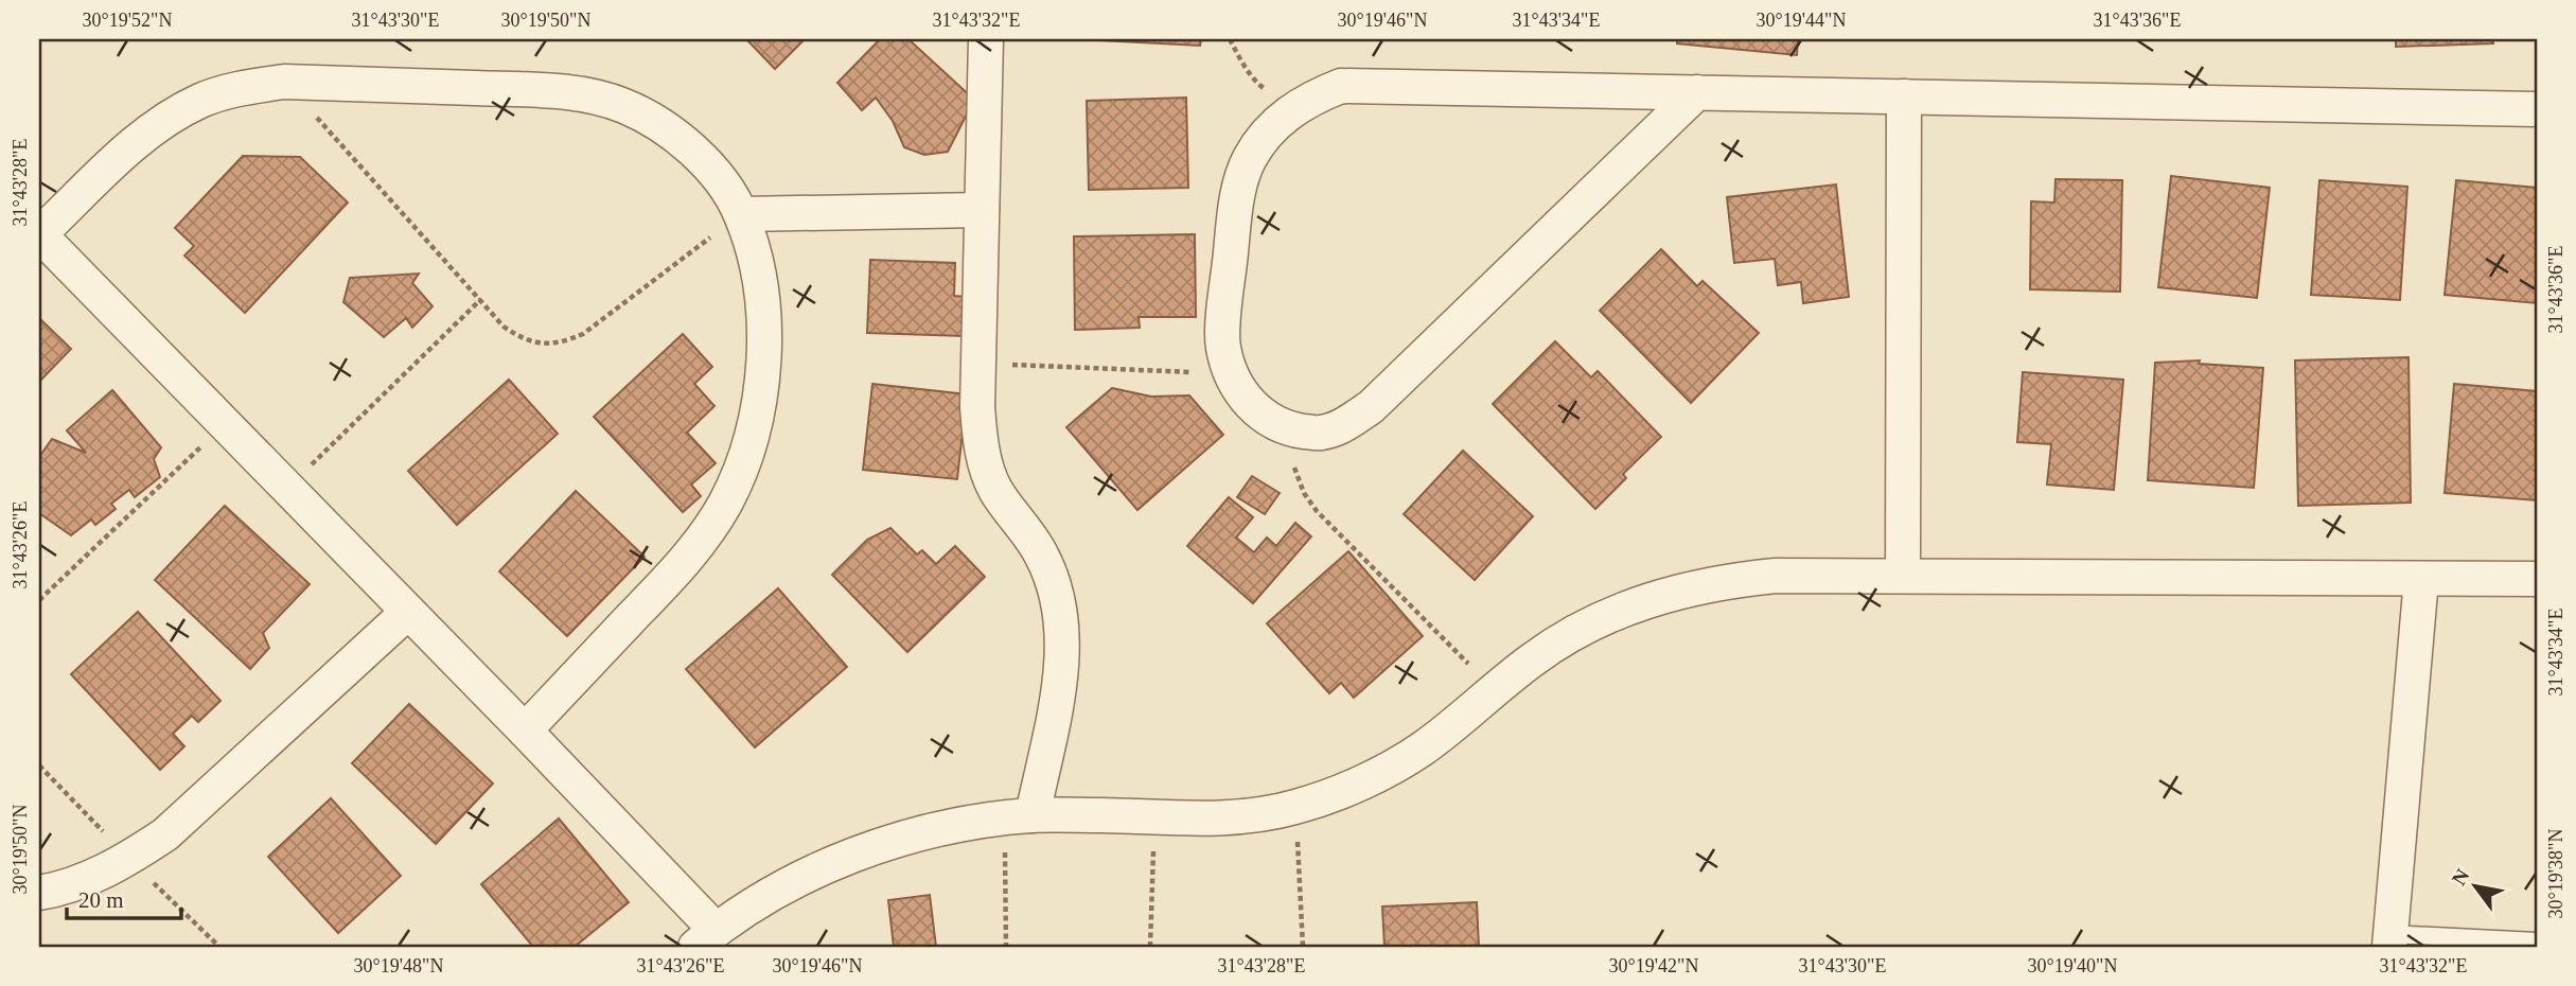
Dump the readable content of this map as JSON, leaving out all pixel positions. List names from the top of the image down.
{
  "scale_bar": "20 m",
  "north": "top left",
  "coordinates": [
    "30°19'52\"N",
    "31°43'30\"E",
    "30°19'50\"N",
    "31°43'32\"E",
    "30°19'46\"N",
    "31°43'34\"E",
    "30°19'44\"N",
    "31°43'36\"E",
    "31°43'28\"E",
    "31°43'26\"E",
    "30°19'38\"N",
    "30°19'48\"N",
    "30°19'42\"N",
    "30°19'40\"N"
  ]
}
